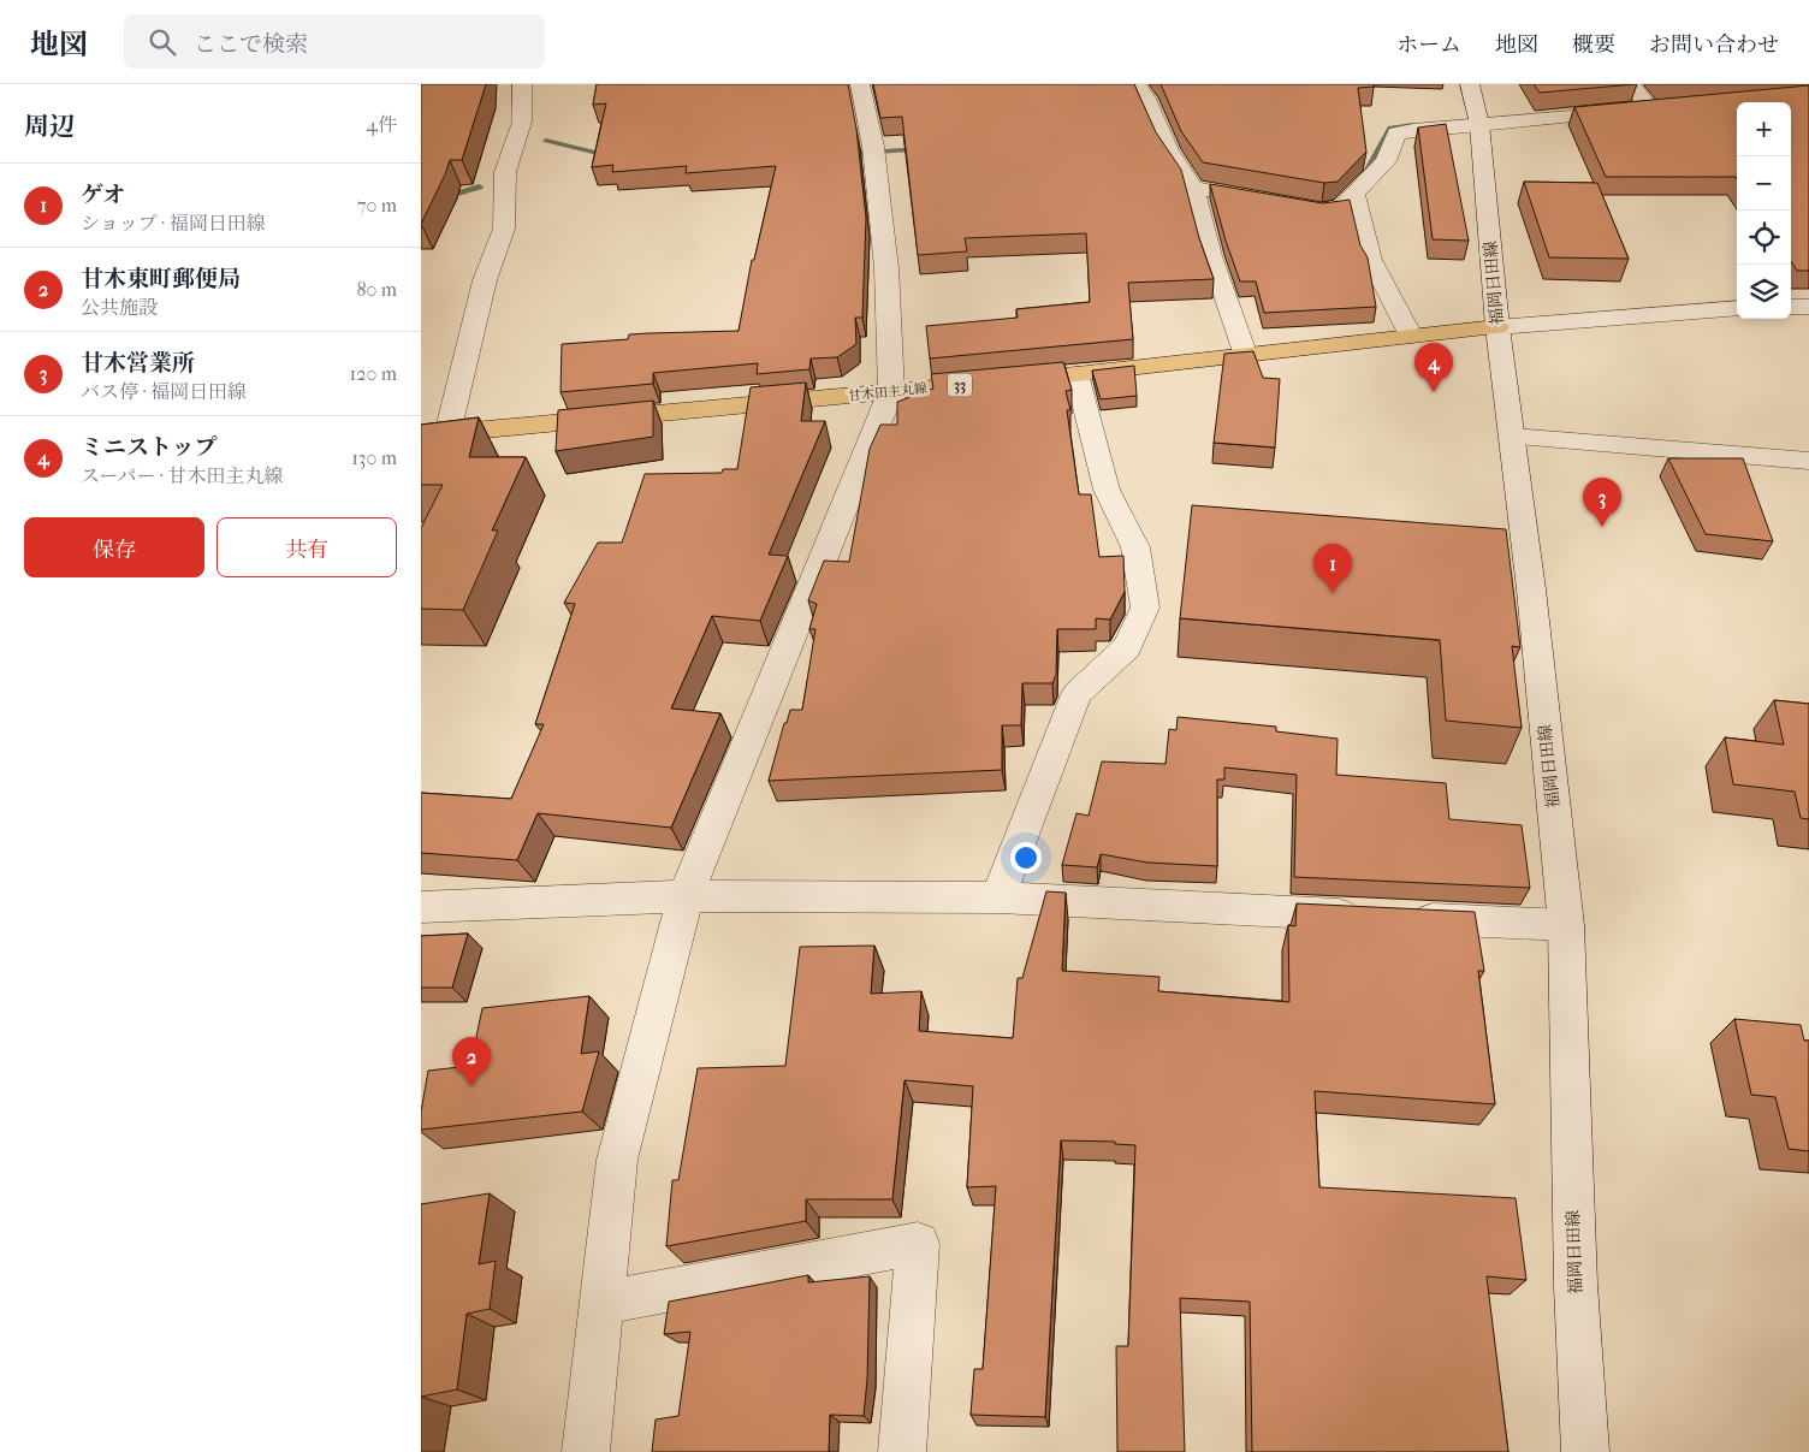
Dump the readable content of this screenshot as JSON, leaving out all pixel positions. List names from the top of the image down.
{
  "streets": {
    "main road": ["33", "甘木田主丸線"],
    "street": ["福岡日田線"]
  },
  "crossings": [
    ["福岡日田線", "甘木田主丸線"]
  ],
  "page": {
    "header": "地図",
    "search": "ここで検索",
    "nav": [
      "ホーム",
      "地図",
      "概要",
      "お問い合わせ"
    ],
    "heading": ["周辺", "4件"],
    "map_buttons": ["+", "−"],
    "list": [
      {
        "mark": "1",
        "name": "ゲオ",
        "note": "ショップ · 福岡日田線",
        "value": "70 m"
      },
      {
        "mark": "2",
        "name": "甘木東町郵便局",
        "note": "公共施設",
        "value": "80 m"
      },
      {
        "mark": "3",
        "name": "甘木営業所",
        "note": "バス停 · 福岡日田線",
        "value": "120 m"
      },
      {
        "mark": "4",
        "name": "ミニストップ",
        "note": "スーパー · 甘木田主丸線",
        "value": "130 m"
      }
    ],
    "pins": [
      "4",
      "3",
      "1",
      "2"
    ],
    "buttons": ["保存", "共有"]
  }
}
